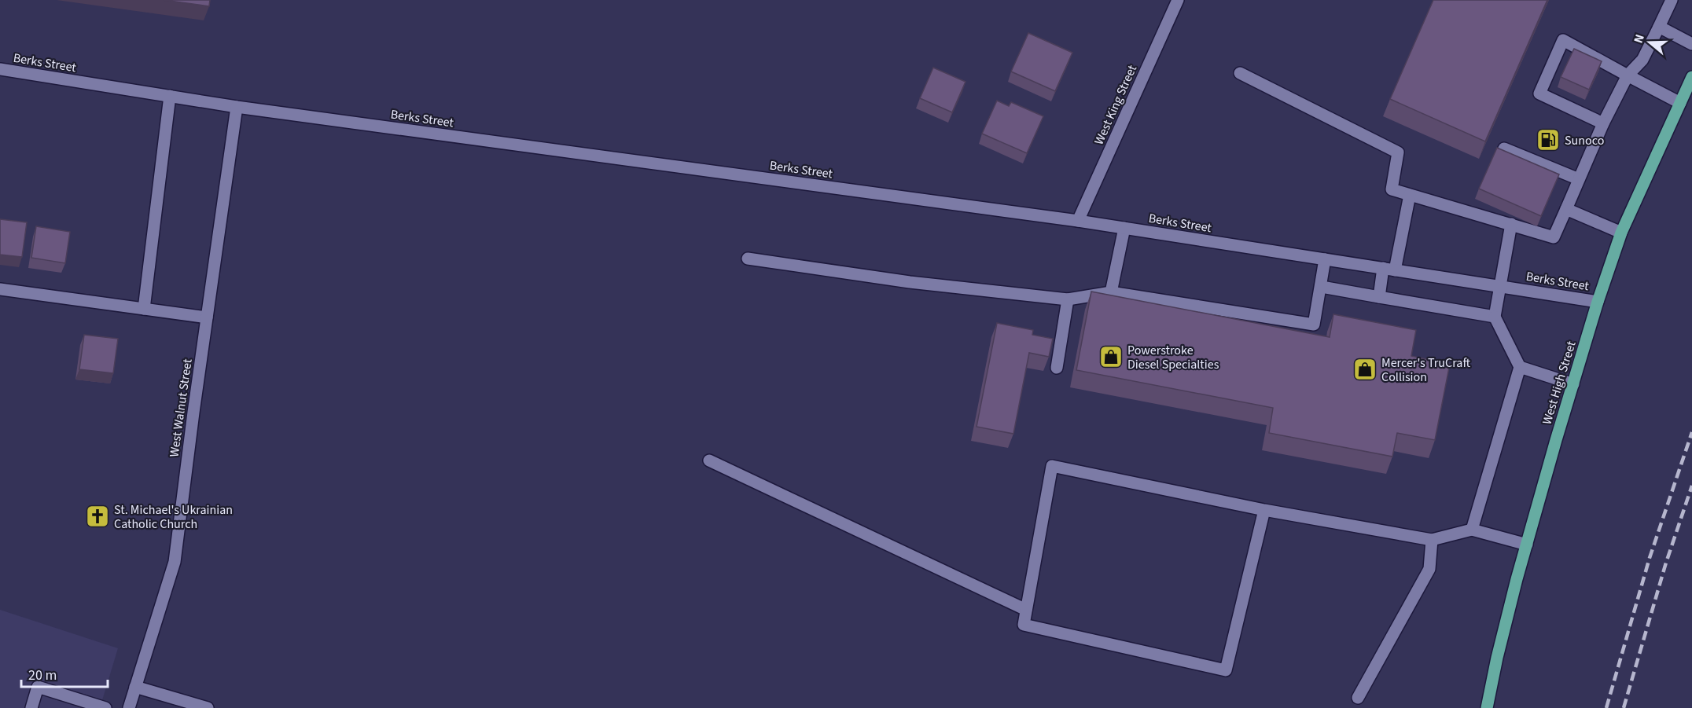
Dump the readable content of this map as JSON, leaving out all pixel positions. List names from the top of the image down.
{
  "streets": {
    "main road": ["West High Street"],
    "street": ["Berks Street", "West King Street", "West Walnut Street"]
  },
  "crossings": [
    ["Berks Street", "West King Street"],
    ["Berks Street", "West High Street"],
    ["Berks Street", "West Walnut Street"]
  ],
  "places": {
    "fuel station": ["Sunoco"],
    "shop": ["Powerstroke Diesel Specialties", "Mercer's TruCraft Collision"],
    "church": ["St. Michael's Ukrainian Catholic Church"]
  },
  "scale_bar": "20 m",
  "north": "left"
}
